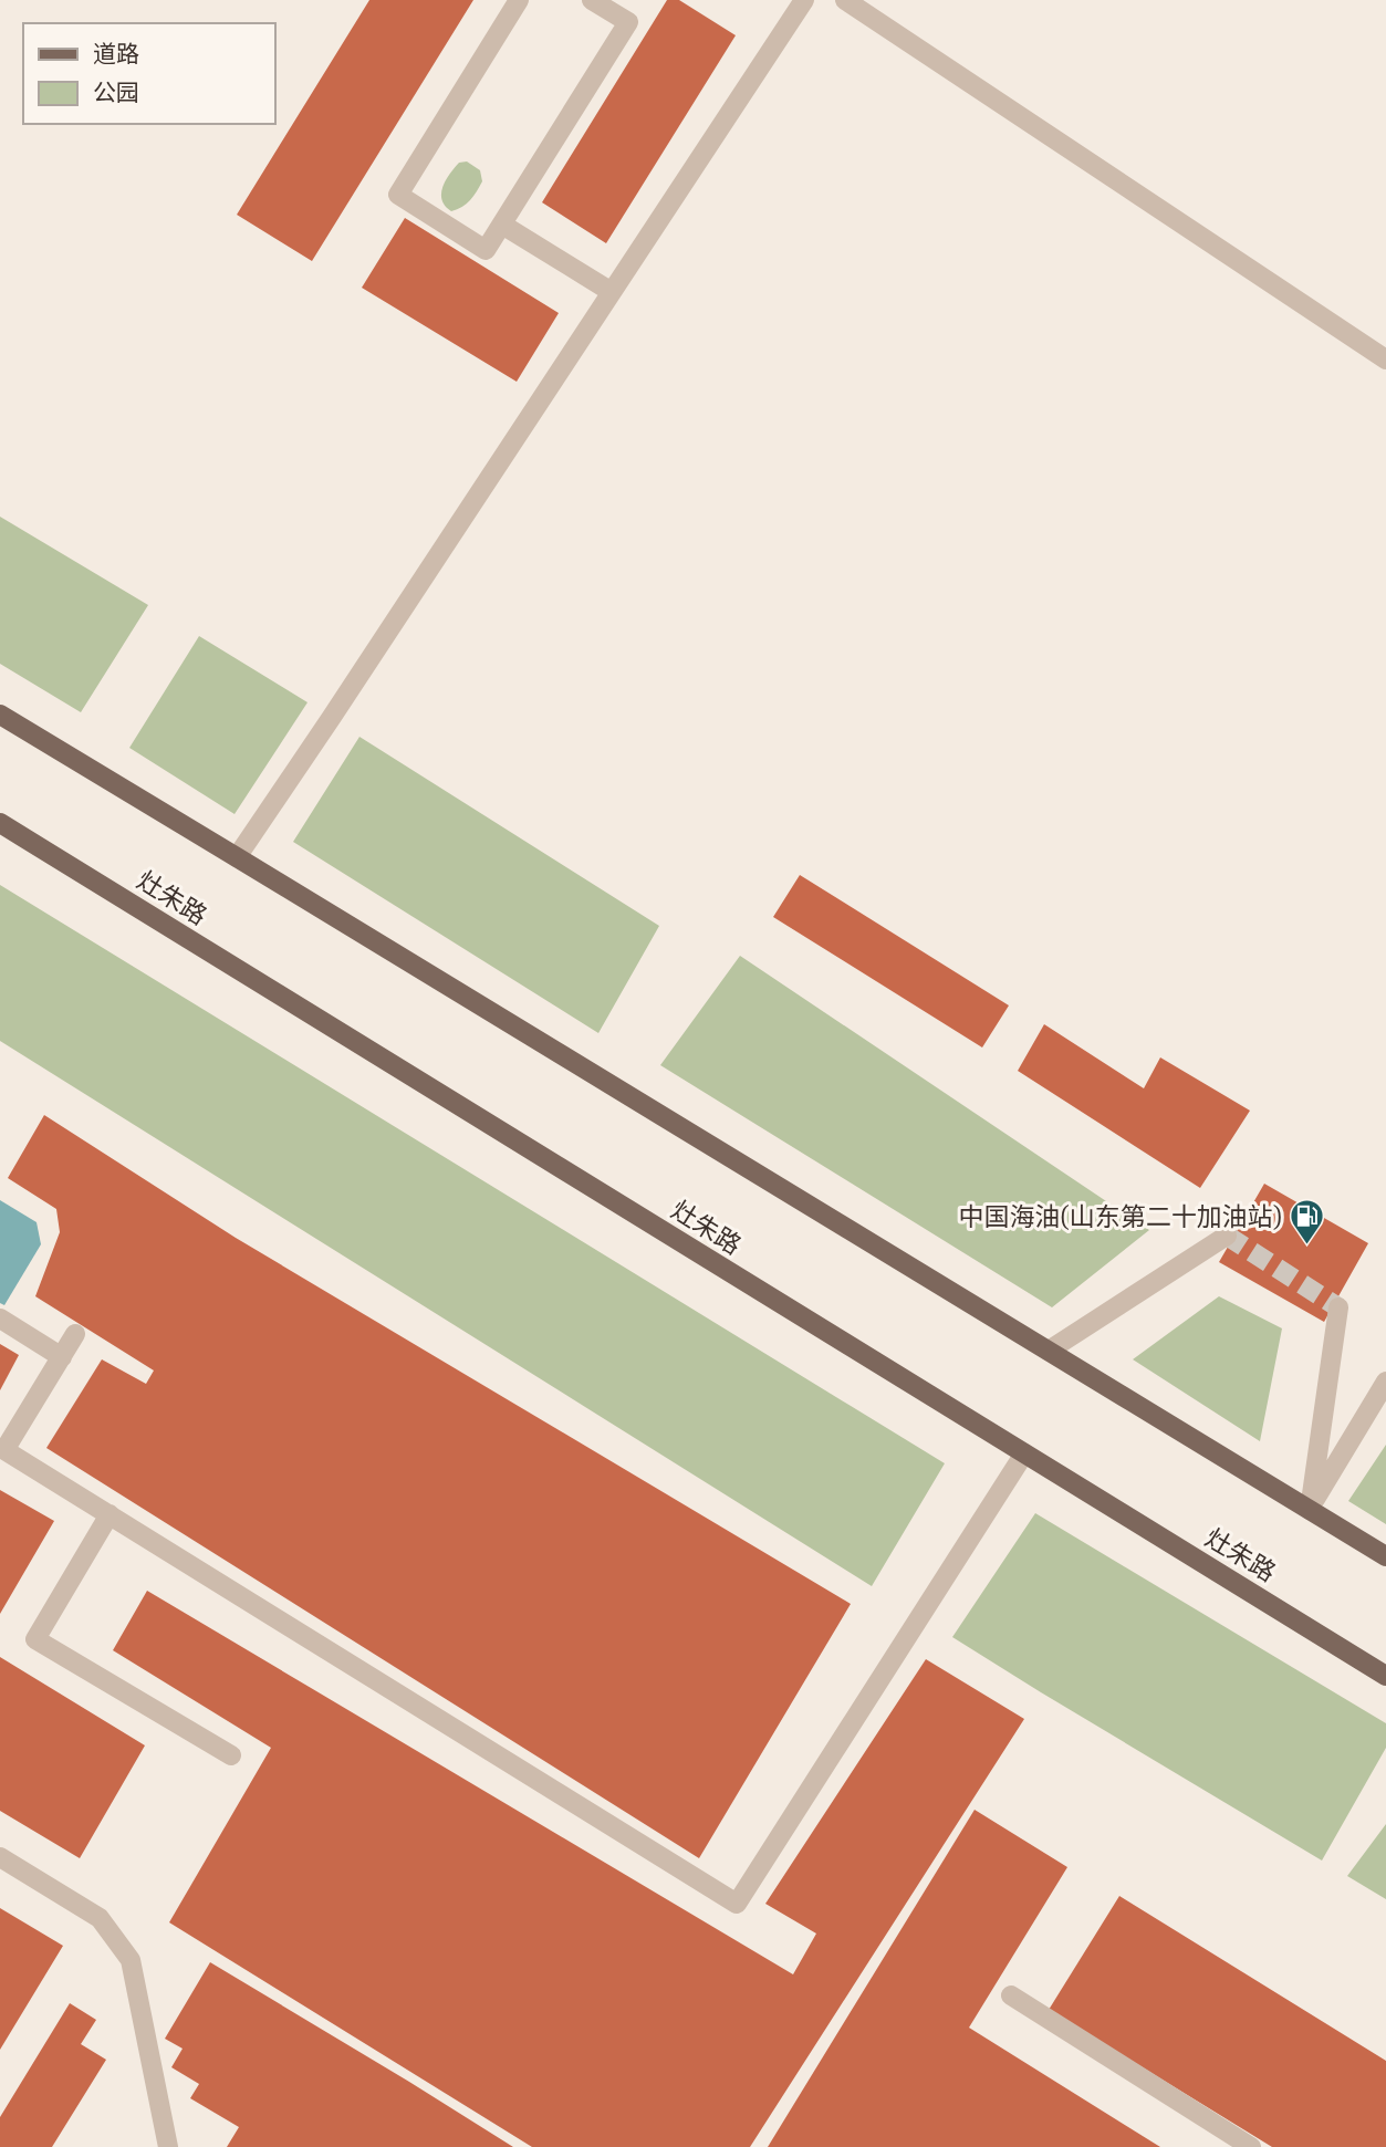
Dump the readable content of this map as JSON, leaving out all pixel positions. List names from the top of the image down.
{
  "streets": {
    "main road": ["灶朱路"]
  },
  "places": {
    "fuel station": ["中国海油(山东第二十加油站)"]
  },
  "legend": ["道路", "公园"]
}
